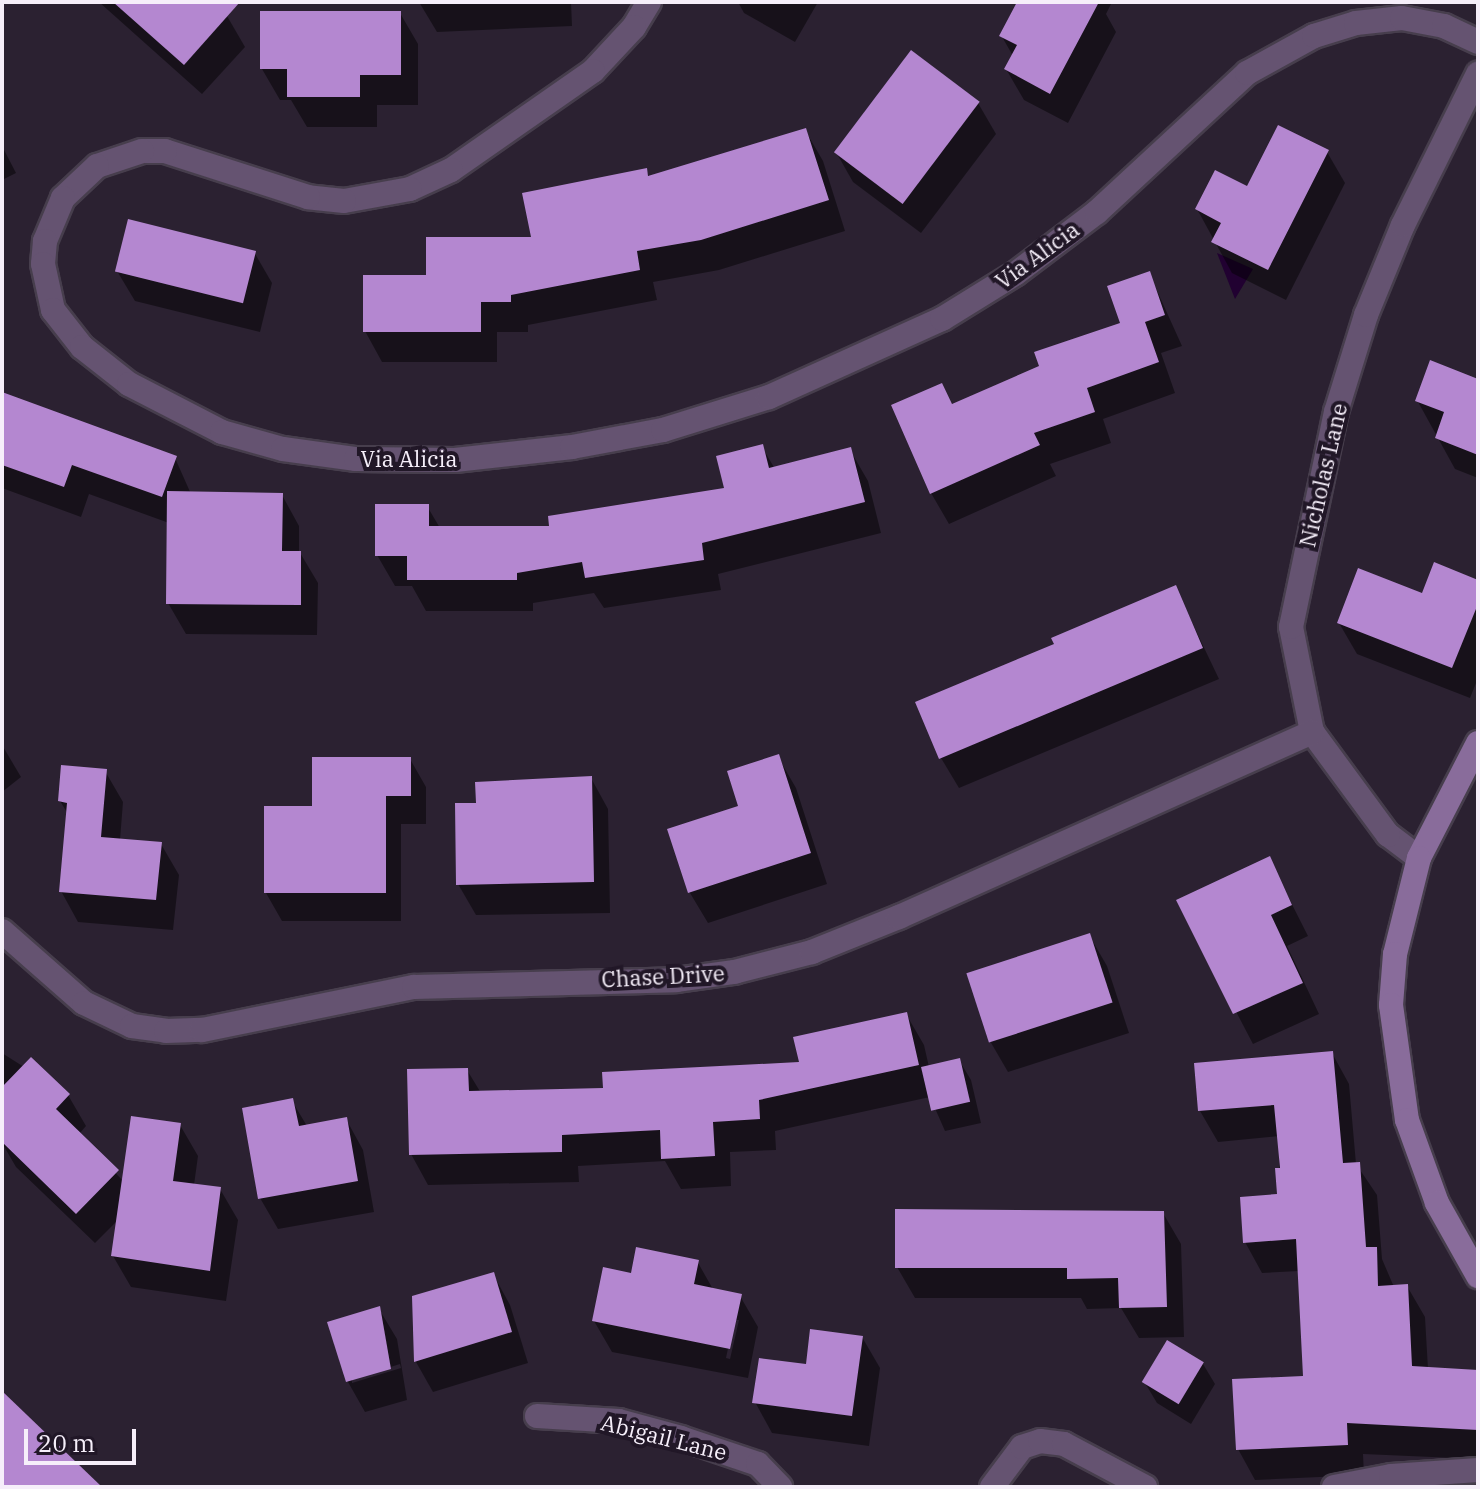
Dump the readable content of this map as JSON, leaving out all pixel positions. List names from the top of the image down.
{
  "streets": {
    "street": [
      "Via Alicia",
      "Nicholas Lane",
      "Chase Drive",
      "Abigail Lane"
    ]
  },
  "crossings": [
    ["Nicholas Lane", "Chase Drive"]
  ],
  "scale_bar": "20 m"
}
